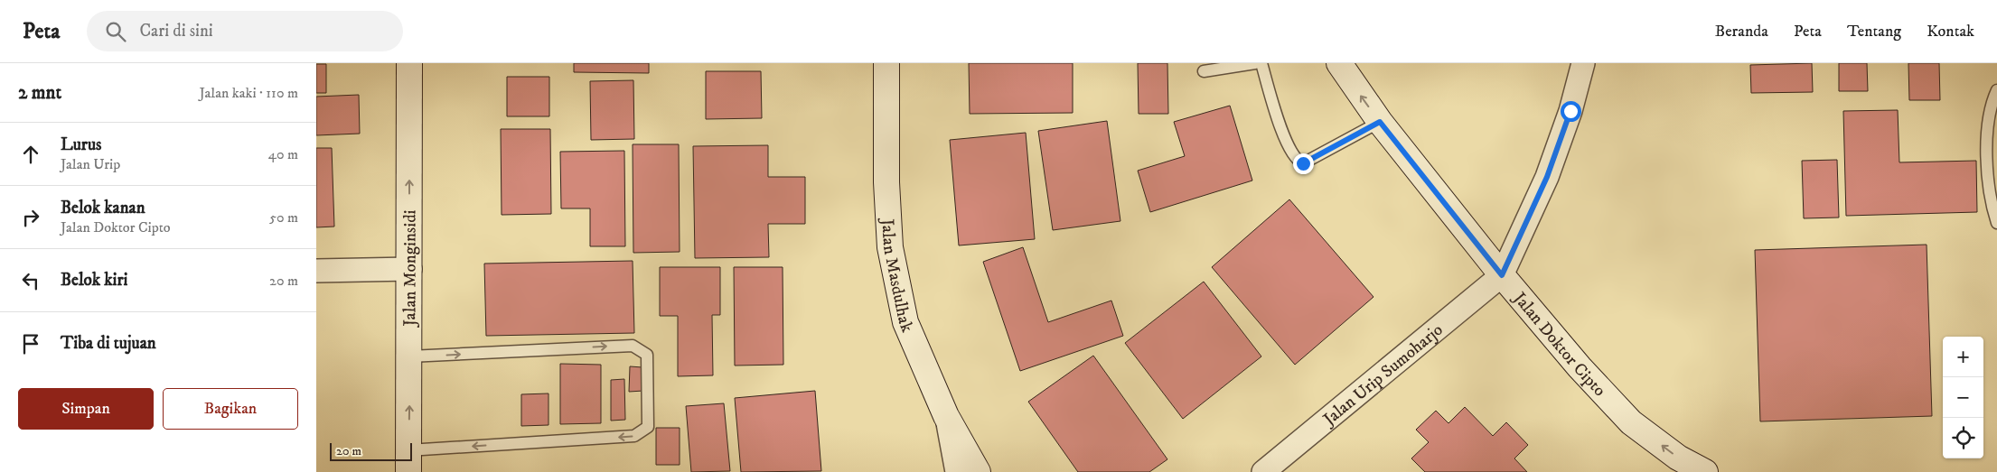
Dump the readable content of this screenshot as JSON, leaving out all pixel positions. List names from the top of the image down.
{
  "streets": {
    "street": [
      "Jalan Monginsidi",
      "Jalan Masdulhak",
      "Jalan Doktor Cipto",
      "Jalan Urip Sumoharjo"
    ]
  },
  "crossings": [
    ["Jalan Doktor Cipto", "Jalan Urip Sumoharjo"]
  ],
  "one_way": ["Jalan Monginsidi", "Jalan Doktor Cipto"],
  "scale_bar": "20 m",
  "page": {
    "header": "Peta",
    "search": "Cari di sini",
    "nav": [
      "Beranda",
      "Peta",
      "Tentang",
      "Kontak"
    ],
    "heading": ["2 mnt", "Jalan kaki · 110 m"],
    "list": [
      ["Lurus", "Jalan Urip", "40 m"],
      ["Belok kanan", "Jalan Doktor Cipto", "50 m"],
      ["Belok kiri", "20 m"],
      "Tiba di tujuan"
    ],
    "map_buttons": ["+", "−"],
    "buttons": ["Simpan", "Bagikan"],
    "scale": "20 m"
  }
}
